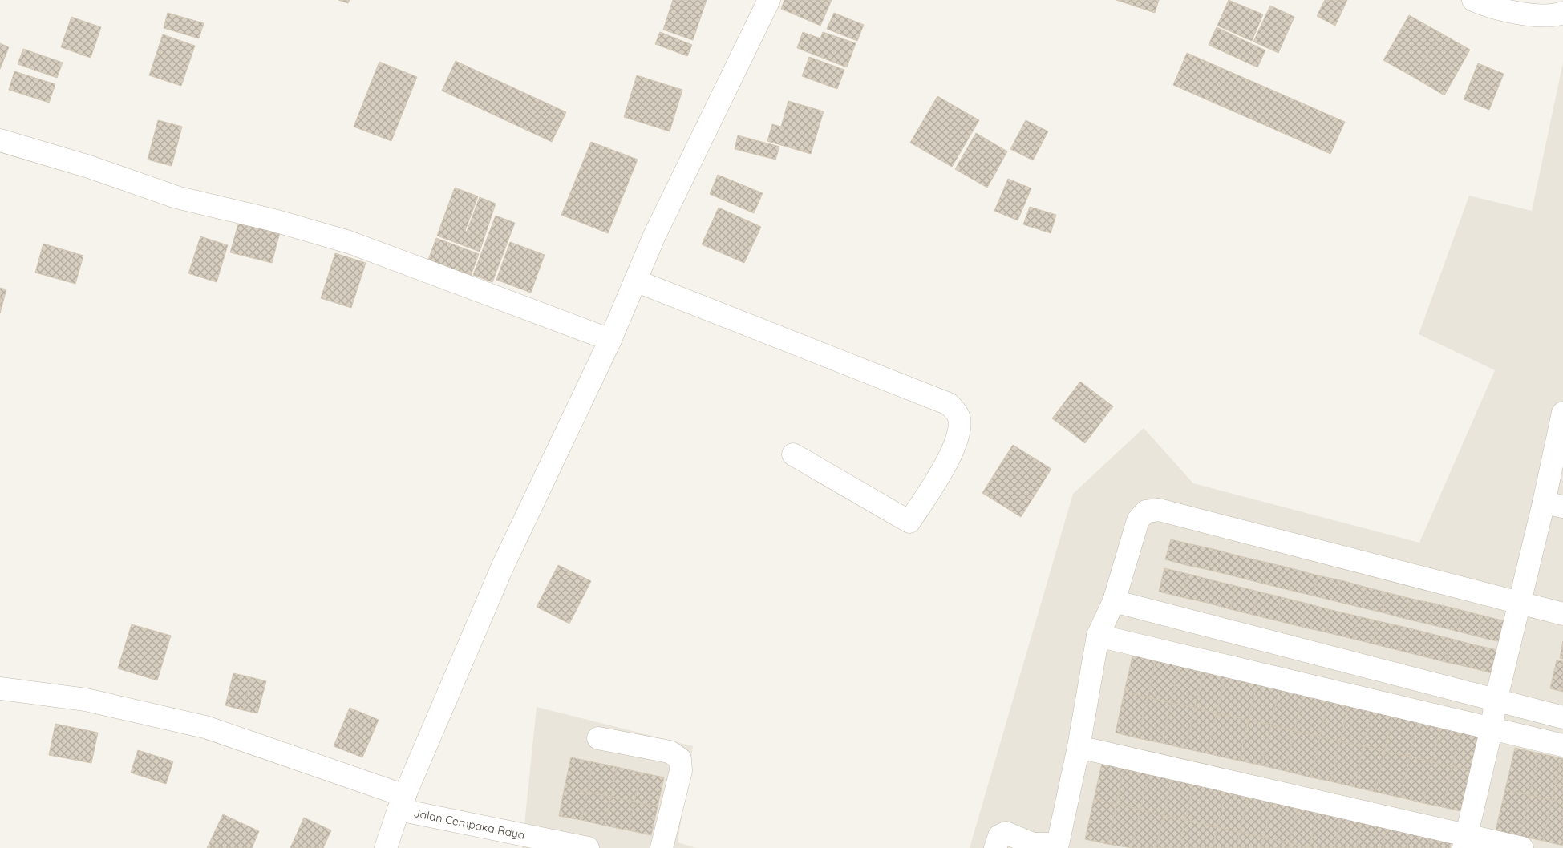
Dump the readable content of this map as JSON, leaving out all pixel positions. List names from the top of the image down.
{
  "streets": {
    "street": ["Jalan Cempaka Raya"]
  }
}
